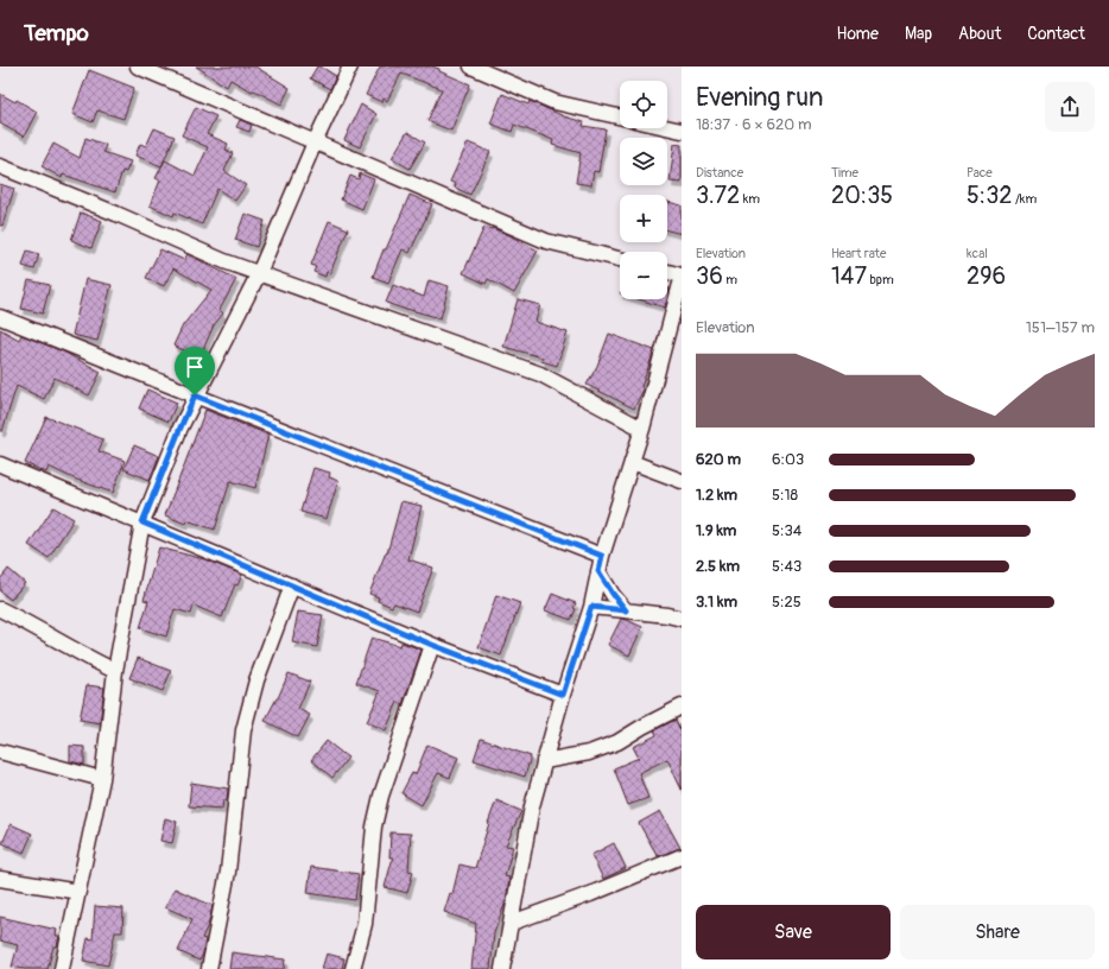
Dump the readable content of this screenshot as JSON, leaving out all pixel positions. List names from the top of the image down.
{
  "page": {
    "header": "Tempo",
    "nav": [
      "Home",
      "Map",
      "About",
      "Contact"
    ],
    "heading": ["Evening run", "18:37 · 6 × 620 m"],
    "map_buttons": ["+", "−"],
    "stats": [
      ["Distance", "3.72 km"],
      ["Time", "20:35"],
      ["Pace", "5:32 /km"],
      ["Elevation", "36 m"],
      ["Heart rate", "147 bpm"],
      ["kcal", "296"]
    ],
    "chart": ["Elevation", "151–157 m"],
    "list": [
      {
        "name": "620 m",
        "note": "6:03"
      },
      {
        "name": "1.2 km",
        "note": "5:18"
      },
      {
        "name": "1.9 km",
        "note": "5:34"
      },
      {
        "name": "2.5 km",
        "note": "5:43"
      },
      {
        "name": "3.1 km",
        "note": "5:25"
      }
    ],
    "buttons": ["Save", "Share"]
  }
}
